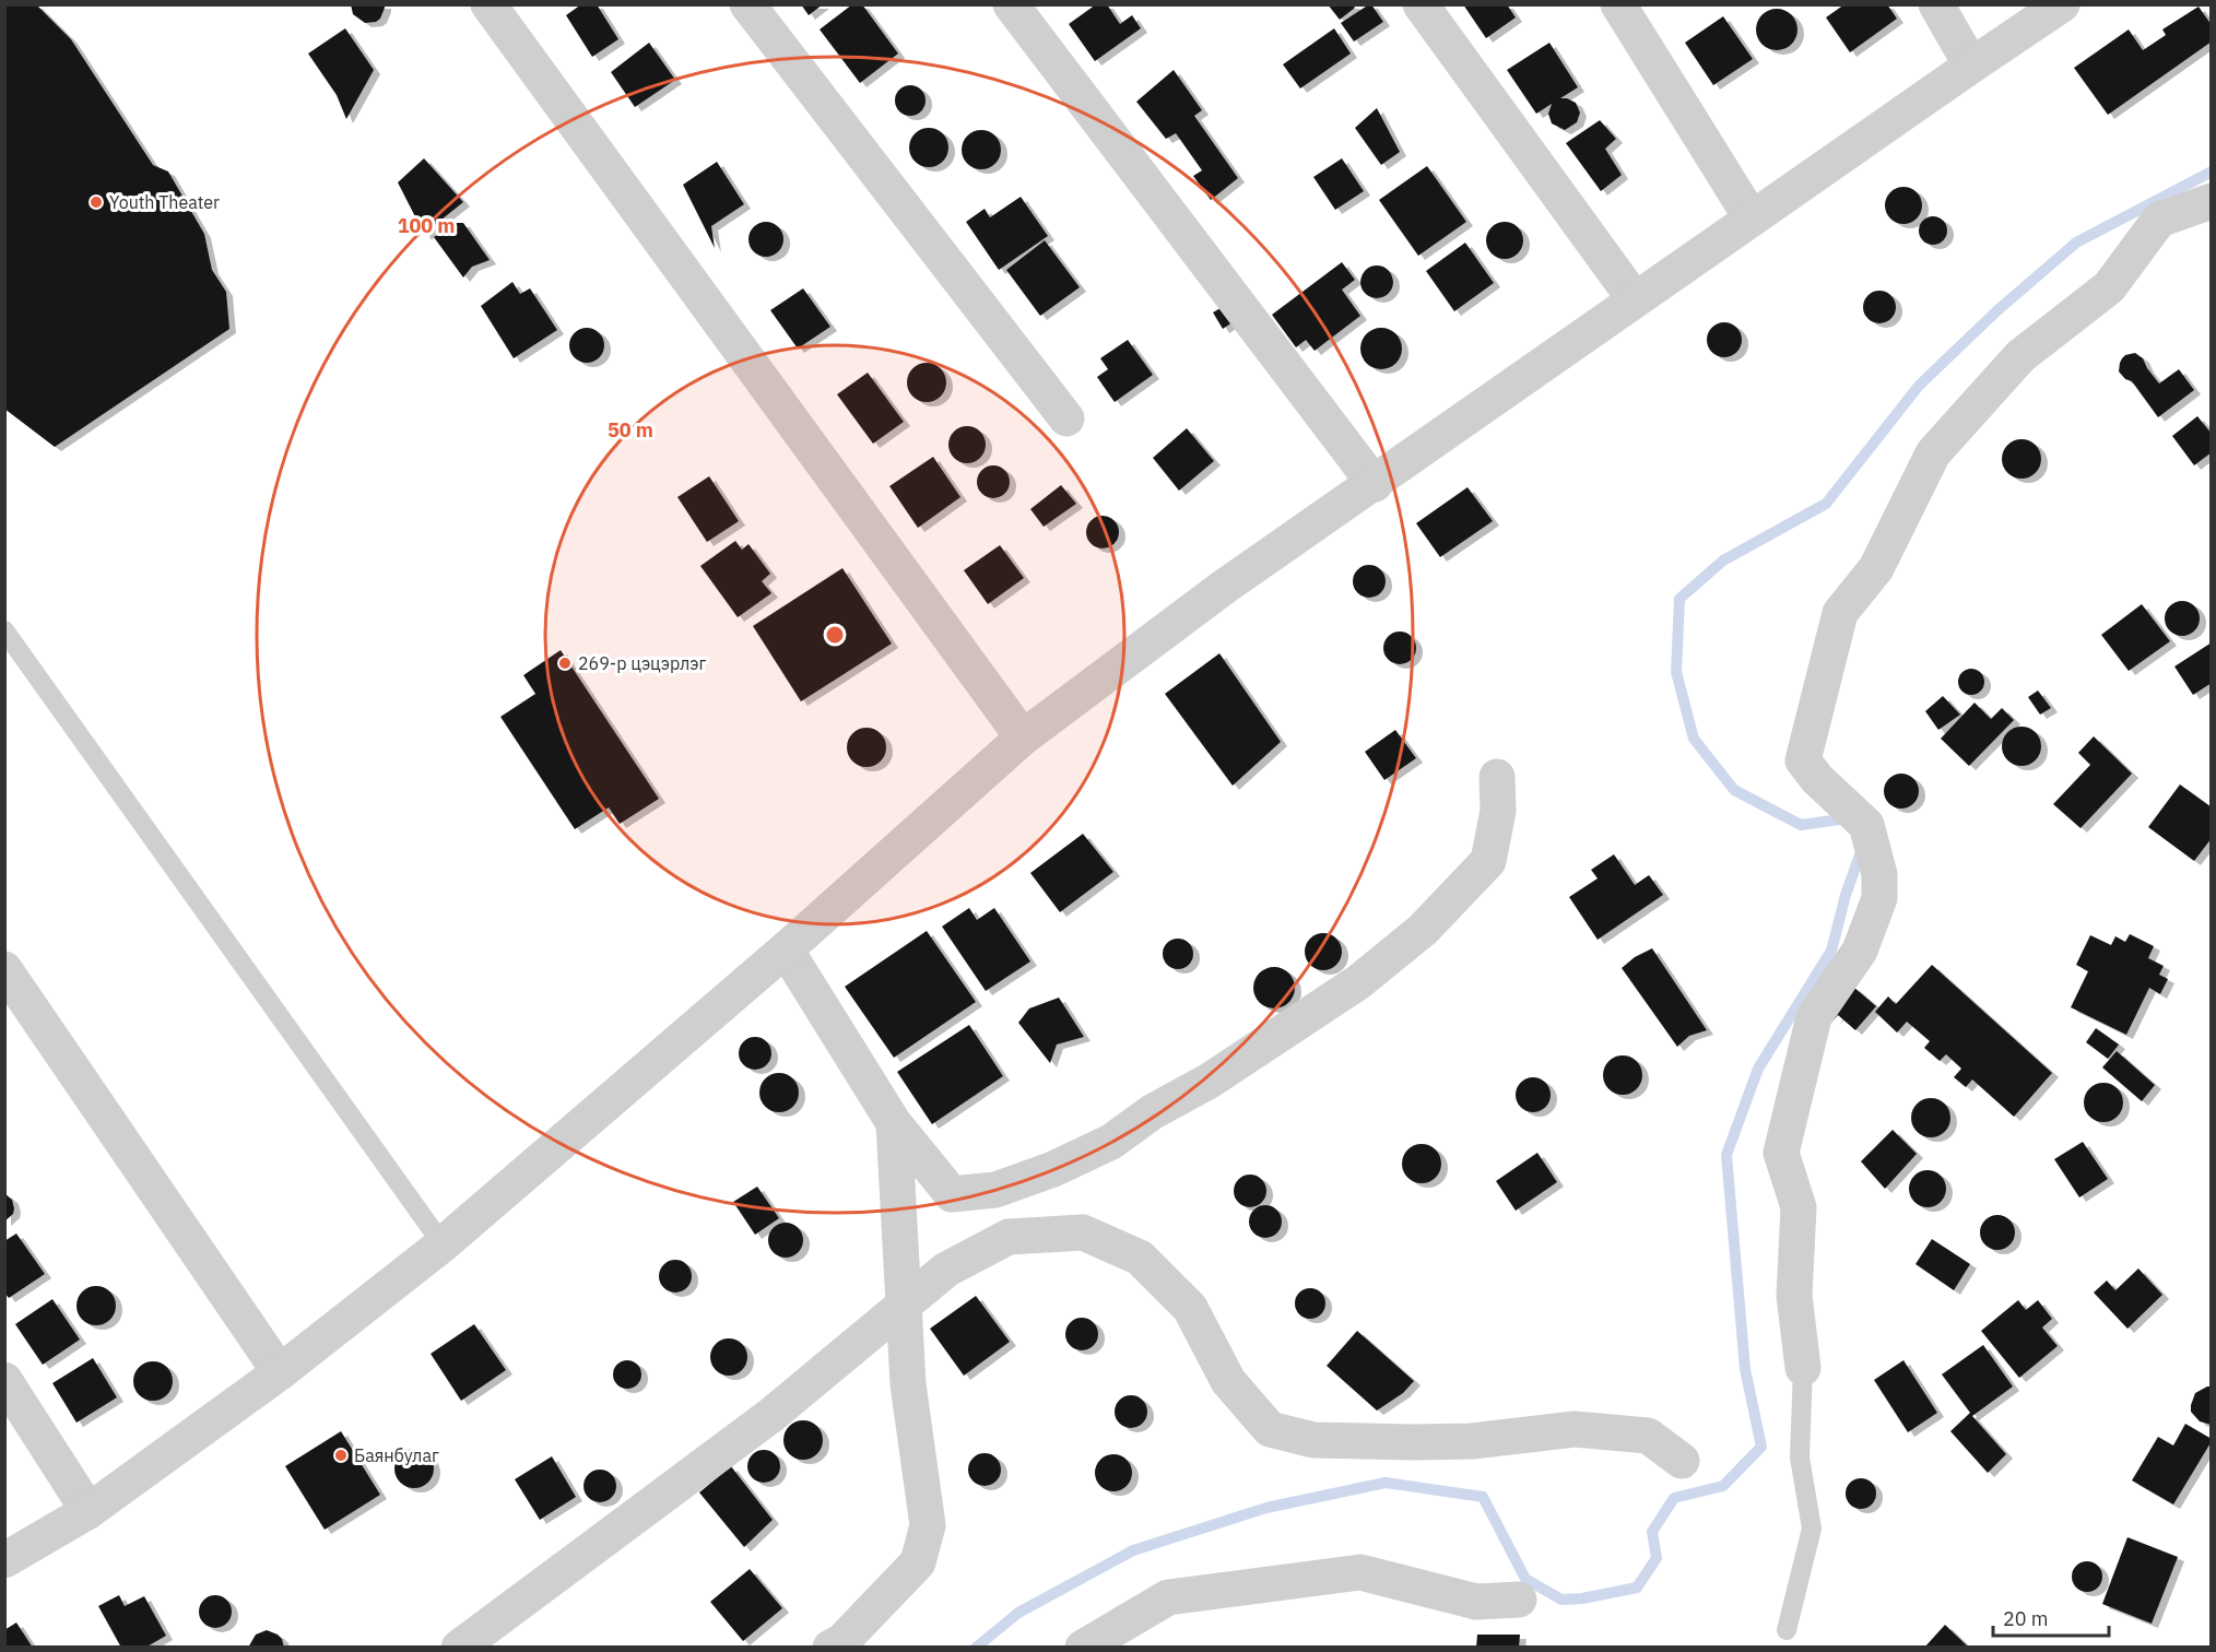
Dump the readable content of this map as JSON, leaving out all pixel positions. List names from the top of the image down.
{
  "places": ["Youth Theater", "269-р цэцэрлэг", "Баянбулаг"],
  "scale_bar": "20 m",
  "rings": ["100 m", "50 m"]
}
